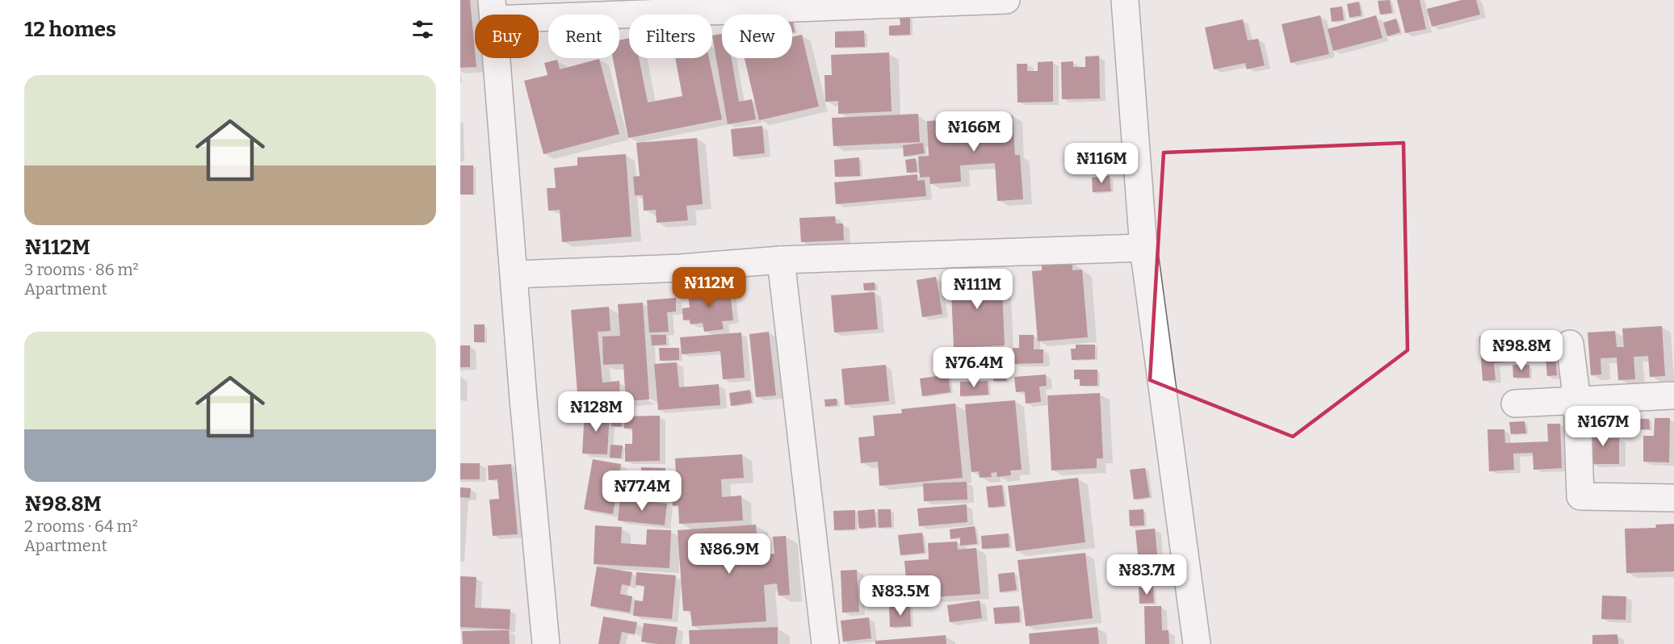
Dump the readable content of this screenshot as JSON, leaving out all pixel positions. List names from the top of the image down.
{
  "page": {
    "heading": "12 homes",
    "chip": [
      "Buy",
      "Rent",
      "Filters",
      "New"
    ],
    "list": [
      {
        "name": "₦112M",
        "note": "3 rooms · 86 m² · Apartment"
      },
      {
        "name": "₦98.8M",
        "note": "2 rooms · 64 m² · Apartment"
      }
    ],
    "price": [
      "₦166M",
      "₦116M",
      "₦112M",
      "₦111M",
      "₦98.8M",
      "₦76.4M",
      "₦128M",
      "₦167M",
      "₦77.4M",
      "₦86.9M",
      "₦83.7M",
      "₦83.5M"
    ]
  }
}
